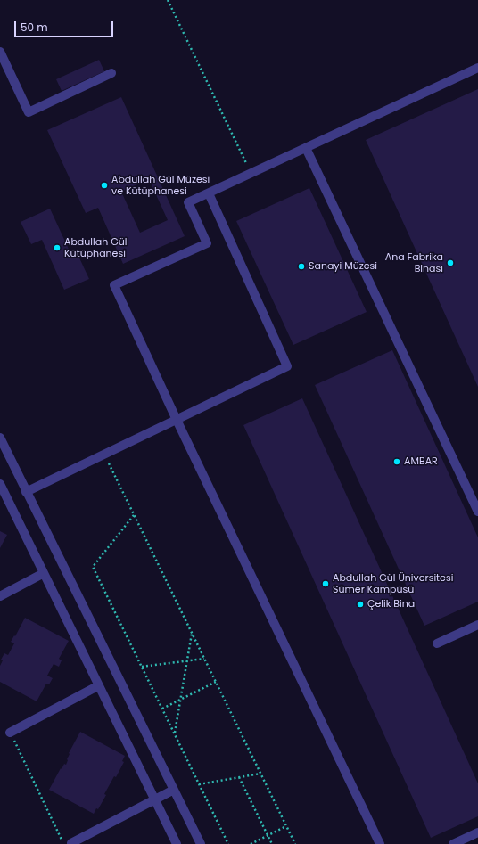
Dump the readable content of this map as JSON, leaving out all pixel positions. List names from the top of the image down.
{
  "places": [
    "Abdullah Gül Müzesi ve Kütüphanesi",
    "Abdullah Gül Kütüphanesi",
    "Ana Fabrika Binası",
    "Sanayi Müzesi",
    "AMBAR",
    "Abdullah Gül Üniversitesi Sümer Kampüsü",
    "Çelik Bina"
  ],
  "scale_bar": "50 m"
}
